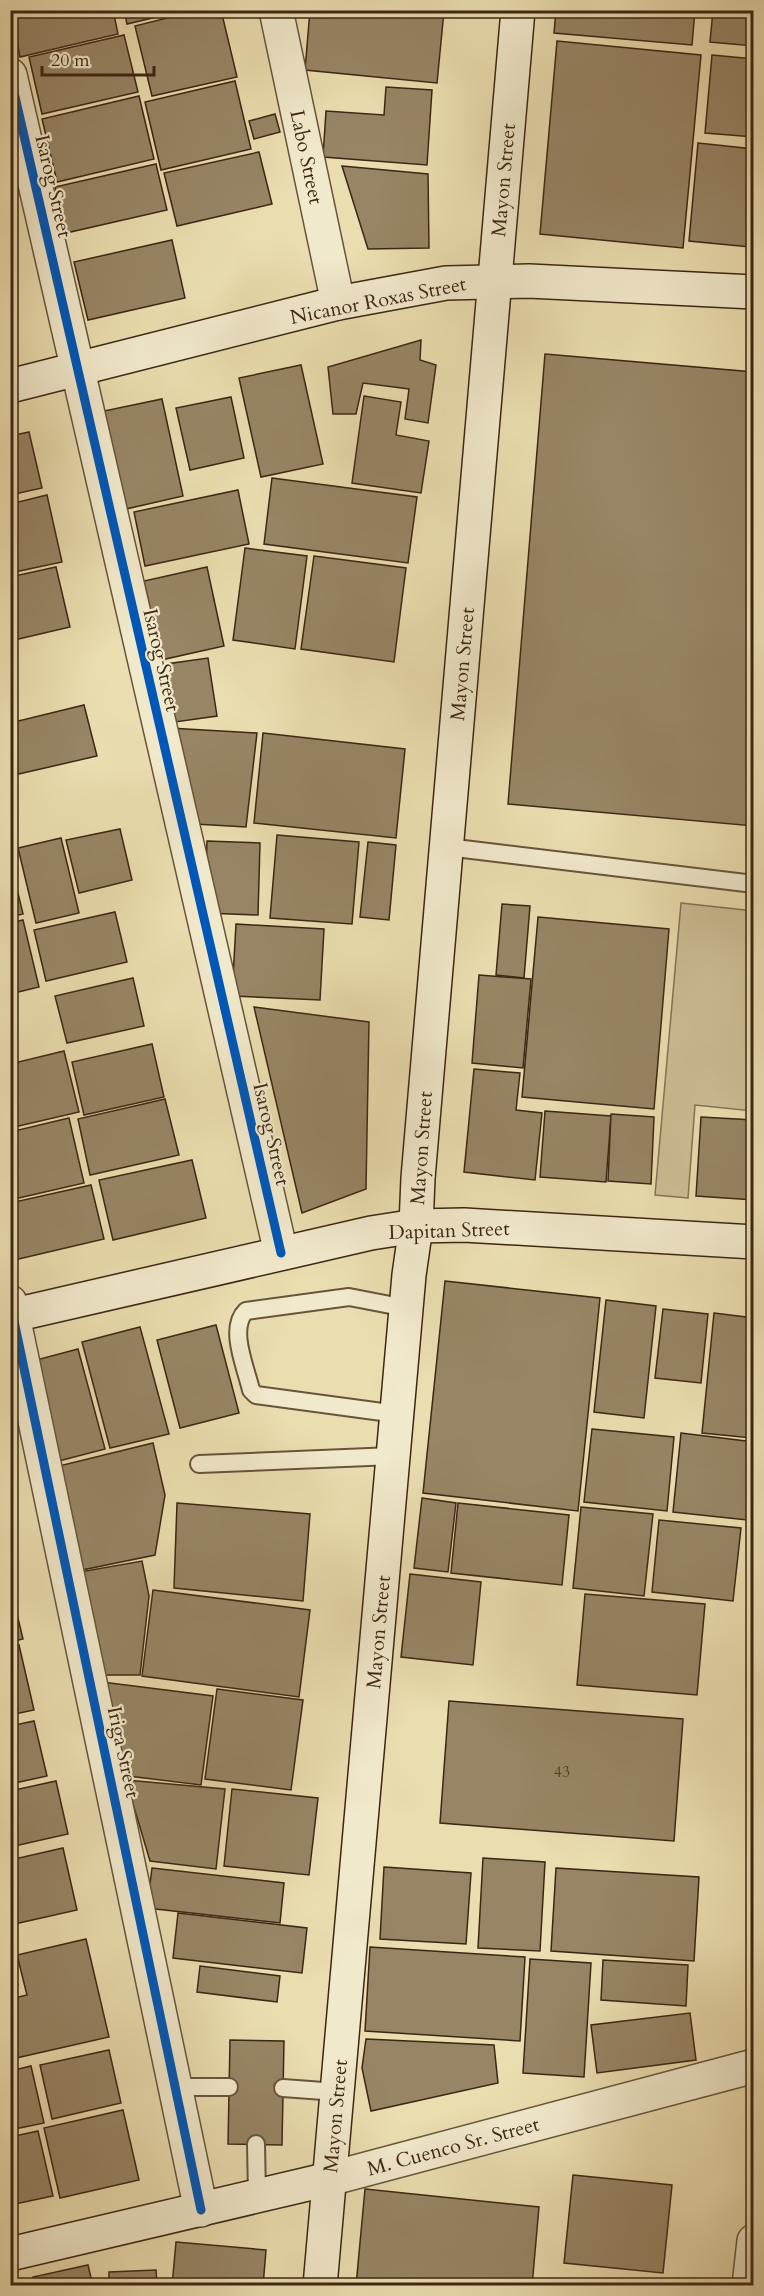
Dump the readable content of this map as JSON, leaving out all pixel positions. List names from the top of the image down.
{
  "streets": {
    "street": [
      "Labo Street",
      "Mayon Street",
      "Isarog Street",
      "Nicanor Roxas Street",
      "Dapitan Street",
      "Iriga Street",
      "M. Cuenco Sr. Street"
    ]
  },
  "crossings": [
    ["Labo Street", "Nicanor Roxas Street"],
    ["Mayon Street", "Nicanor Roxas Street"],
    ["Mayon Street", "Dapitan Street"],
    ["Mayon Street", "M. Cuenco Sr. Street"],
    ["Isarog Street", "Nicanor Roxas Street"],
    ["Isarog Street", "Dapitan Street"],
    ["Dapitan Street", "Iriga Street"],
    ["Iriga Street", "M. Cuenco Sr. Street"]
  ],
  "house_numbers": ["43"],
  "scale_bar": "20 m"
}
